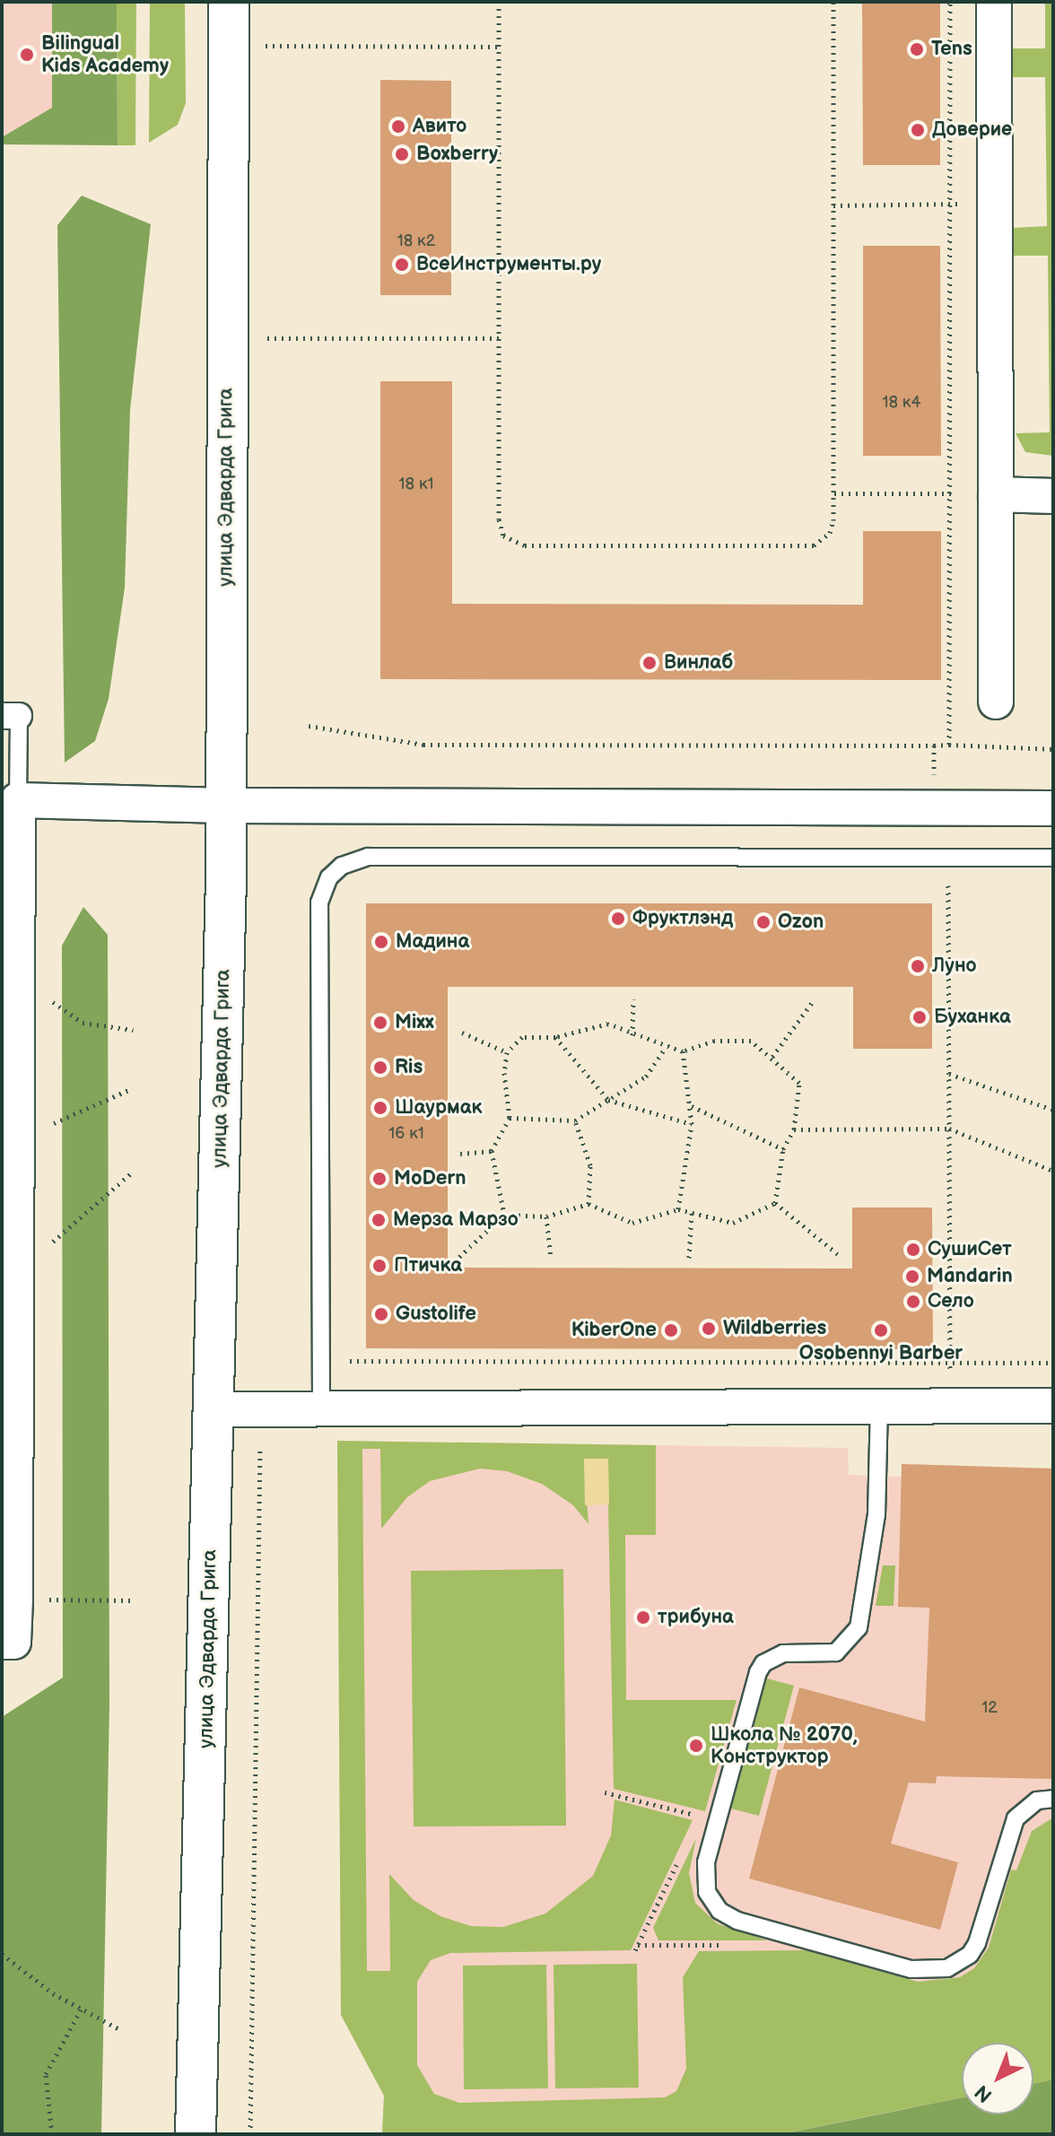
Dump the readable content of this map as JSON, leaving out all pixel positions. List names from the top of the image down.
{
  "streets": {
    "street": ["улица Эдварда Грига"]
  },
  "places": [
    "Tens",
    "Bilingual Kids Academy",
    "Авито",
    "Доверие",
    "Boxberry",
    "ВсеИнструменты.ру",
    "Винлаб",
    "Фруктлэнд",
    "Ozon",
    "Мадина",
    "Луно",
    "Буханка",
    "Mixx",
    "Ris",
    "Шаурмак",
    "MoDern",
    "Мерза Марзо",
    "СушиСет",
    "Птичка",
    "Mandarin",
    "Село",
    "Gustolife",
    "Wildberries",
    "KiberOne",
    "Osobennyi Barber",
    "трибуна",
    "Школа № 2070, Конструктор"
  ],
  "house_numbers": [
    "18 к2",
    "18 к4",
    "18 к1",
    "16 к1",
    "12"
  ],
  "north": "bottom left"
}
